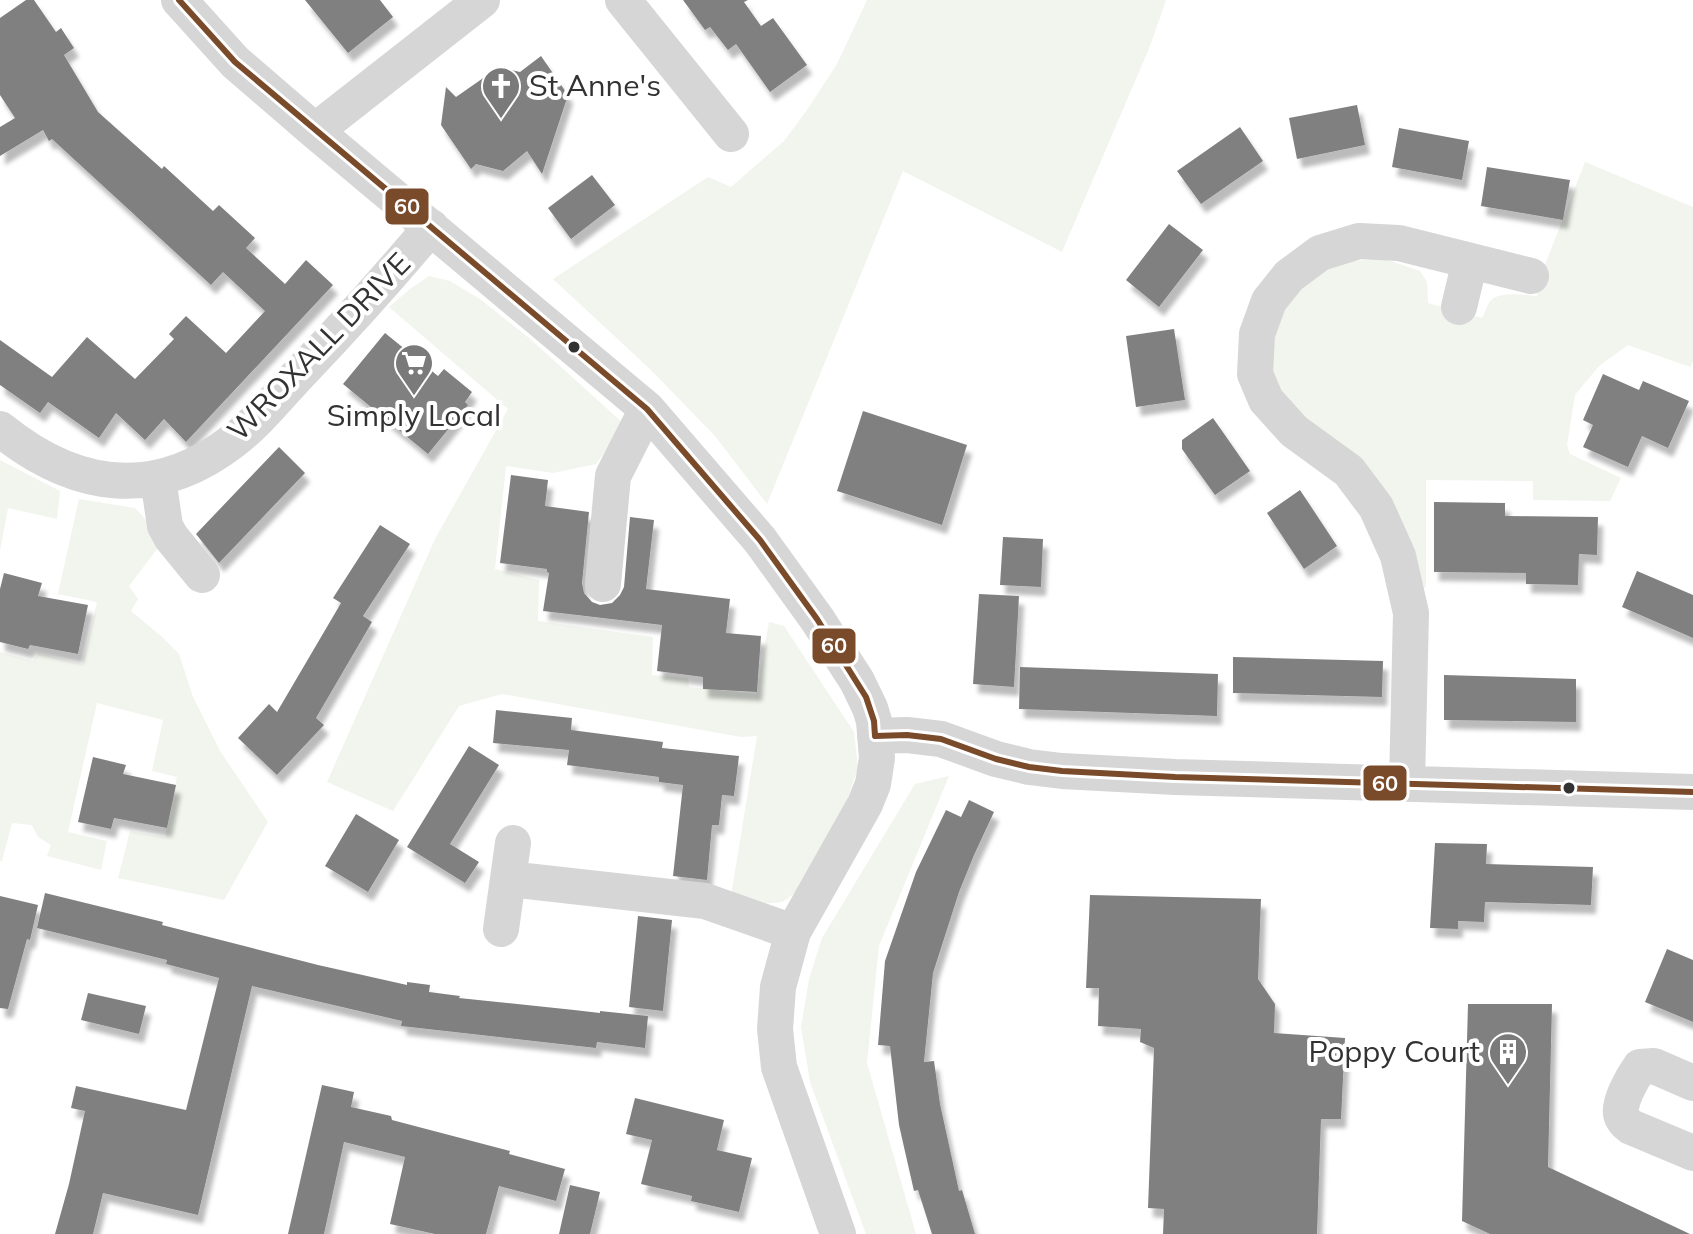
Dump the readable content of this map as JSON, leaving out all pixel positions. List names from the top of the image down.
{
  "streets": {
    "street": ["WROXALL DRIVE"]
  },
  "places": {
    "church": ["St Anne's"],
    "supermarket": ["Simply Local"],
    "building": ["Poppy Court"]
  },
  "lines": ["transit line 60"]
}
